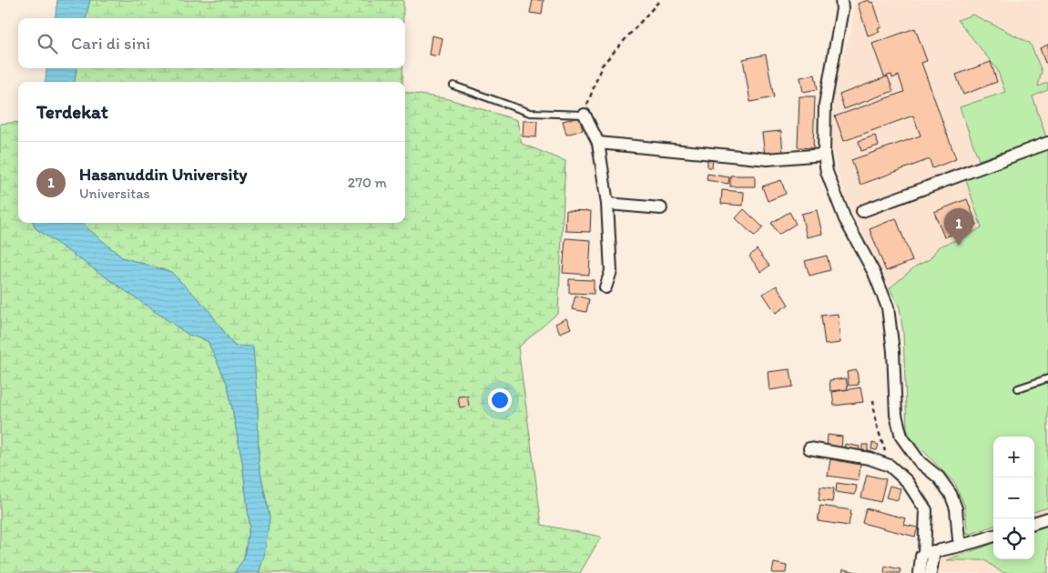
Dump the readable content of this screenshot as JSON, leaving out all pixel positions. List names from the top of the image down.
{
  "page": {
    "search": "Cari di sini",
    "heading": "Terdekat",
    "list": [
      {
        "mark": "1",
        "name": "Hasanuddin University",
        "note": "Universitas",
        "value": "270 m"
      }
    ],
    "pins": "1",
    "map_buttons": ["+", "−"]
  }
}
